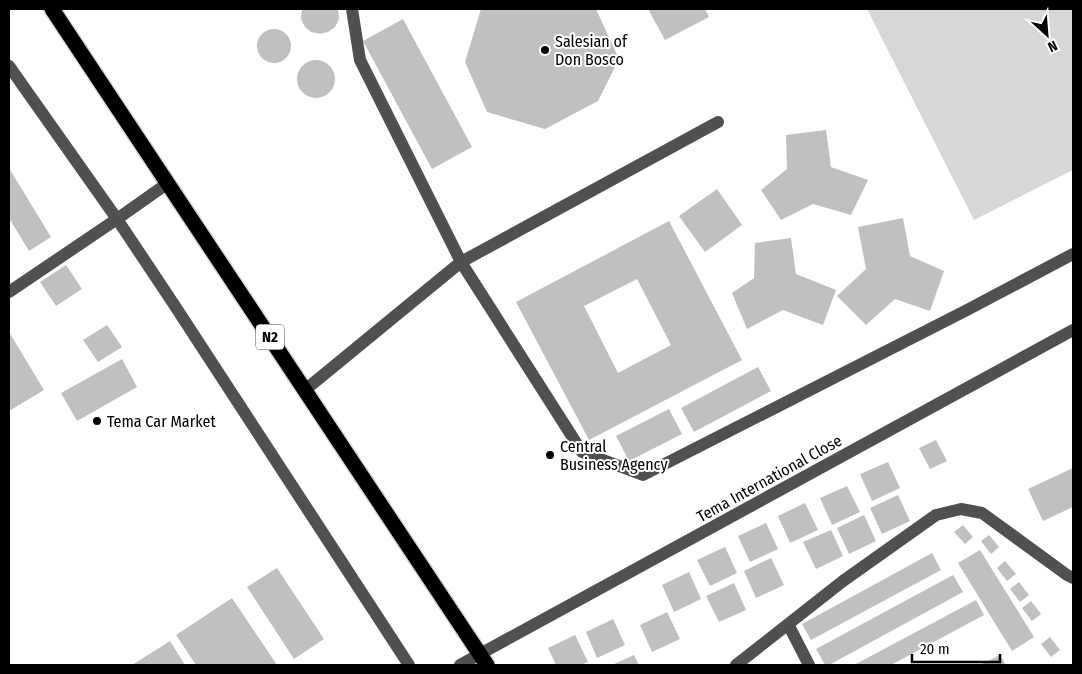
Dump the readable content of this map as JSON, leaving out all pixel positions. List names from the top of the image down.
{
  "streets": {
    "highway": ["N2"],
    "street": ["Tema International Close"]
  },
  "crossings": [
    ["N2", "Tema International Close"]
  ],
  "places": ["Salesian of Don Bosco", "Tema Car Market", "Central Business Agency"],
  "scale_bar": "20 m",
  "north": "bottom right"
}
